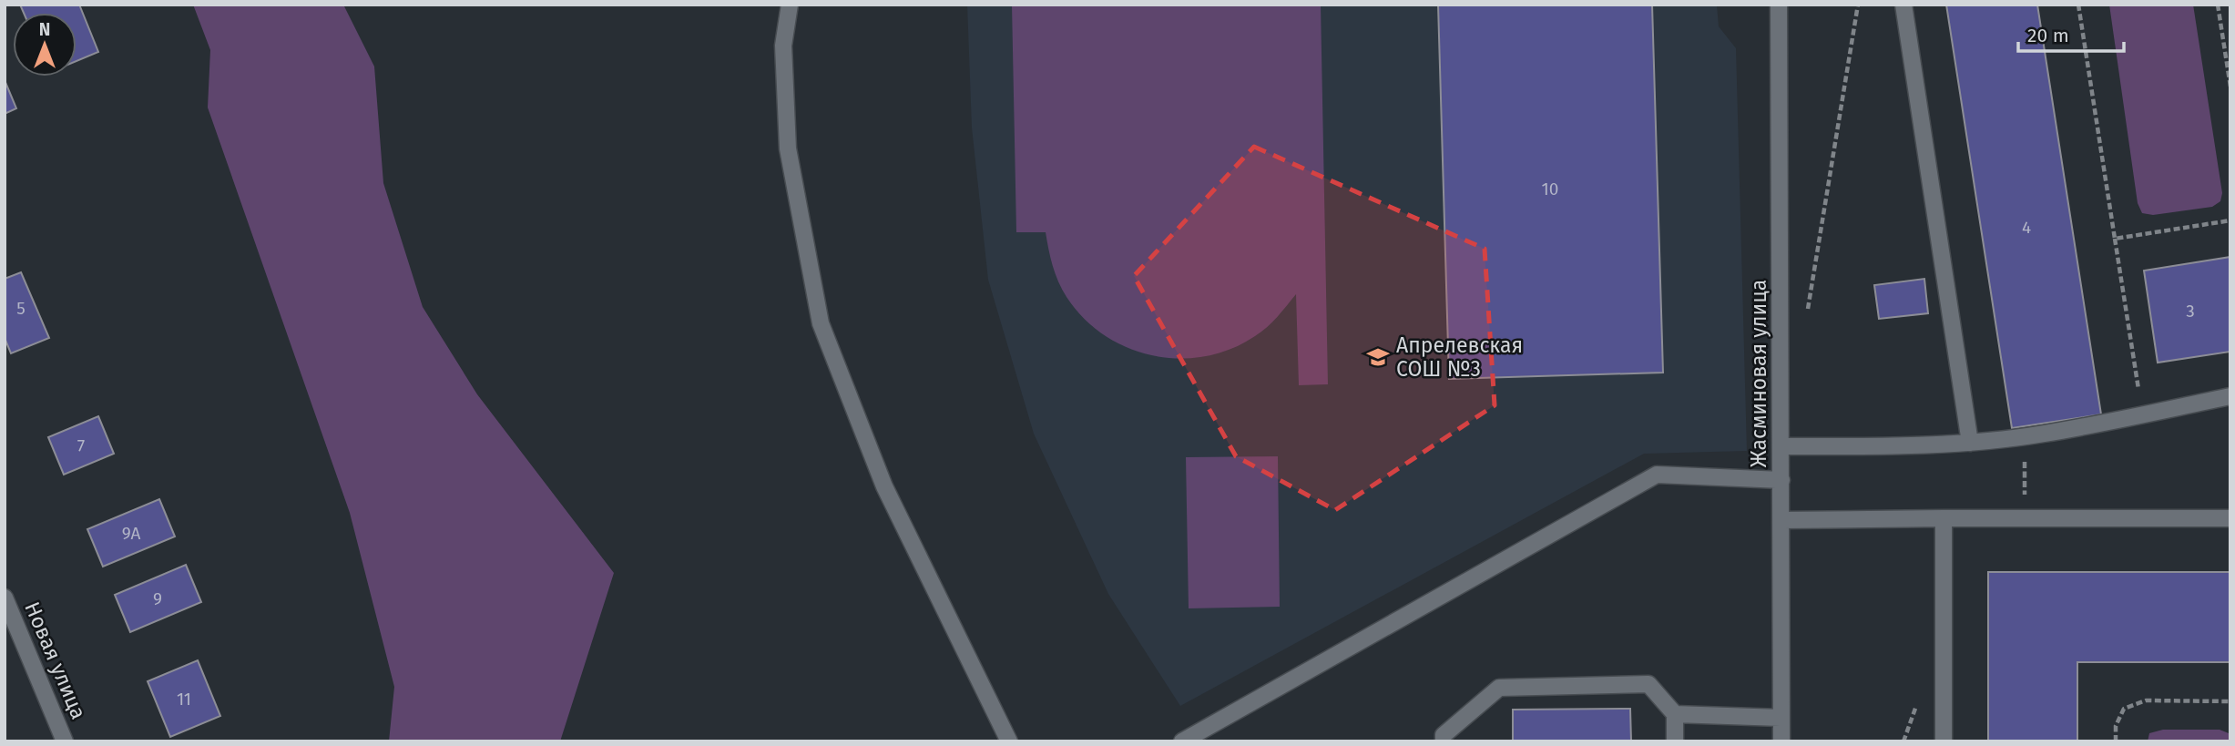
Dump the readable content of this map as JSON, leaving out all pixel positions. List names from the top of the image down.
{
  "streets": {
    "street": ["Жасминовая улица", "Новая улица"]
  },
  "places": {
    "school or university": ["Апрелевская СОШ №3"]
  },
  "house_numbers": [
    "10",
    "4",
    "5",
    "3",
    "7",
    "9А",
    "9",
    "11"
  ],
  "scale_bar": "20 m",
  "north": "top"
}
